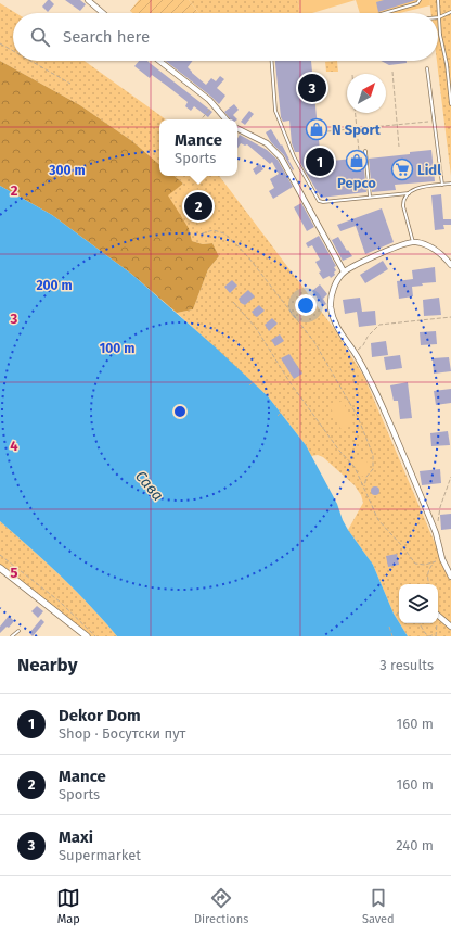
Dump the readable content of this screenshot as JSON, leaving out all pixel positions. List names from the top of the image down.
{
  "water": ["Сава"],
  "places": {
    "shop": ["N Sport", "Pepco"],
    "supermarket": ["Lidl"]
  },
  "north": "top right",
  "page": {
    "search": "Search here",
    "pins": ["3", "1", "2"],
    "popup": ["Mance", "Sports"],
    "heading": ["Nearby", "3 results"],
    "list": [
      {
        "mark": "1",
        "name": "Dekor Dom",
        "note": "Shop · Босутски пут",
        "value": "160 m"
      },
      {
        "mark": "2",
        "name": "Mance",
        "note": "Sports",
        "value": "160 m"
      },
      {
        "mark": "3",
        "name": "Maxi",
        "note": "Supermarket",
        "value": "240 m"
      }
    ],
    "nav": ["Map", "Directions", "Saved"]
  },
  "grid": {
    "rows": [
      "2",
      "3",
      "4",
      "5"
    ]
  },
  "rings": ["300 m", "200 m", "100 m"]
}
